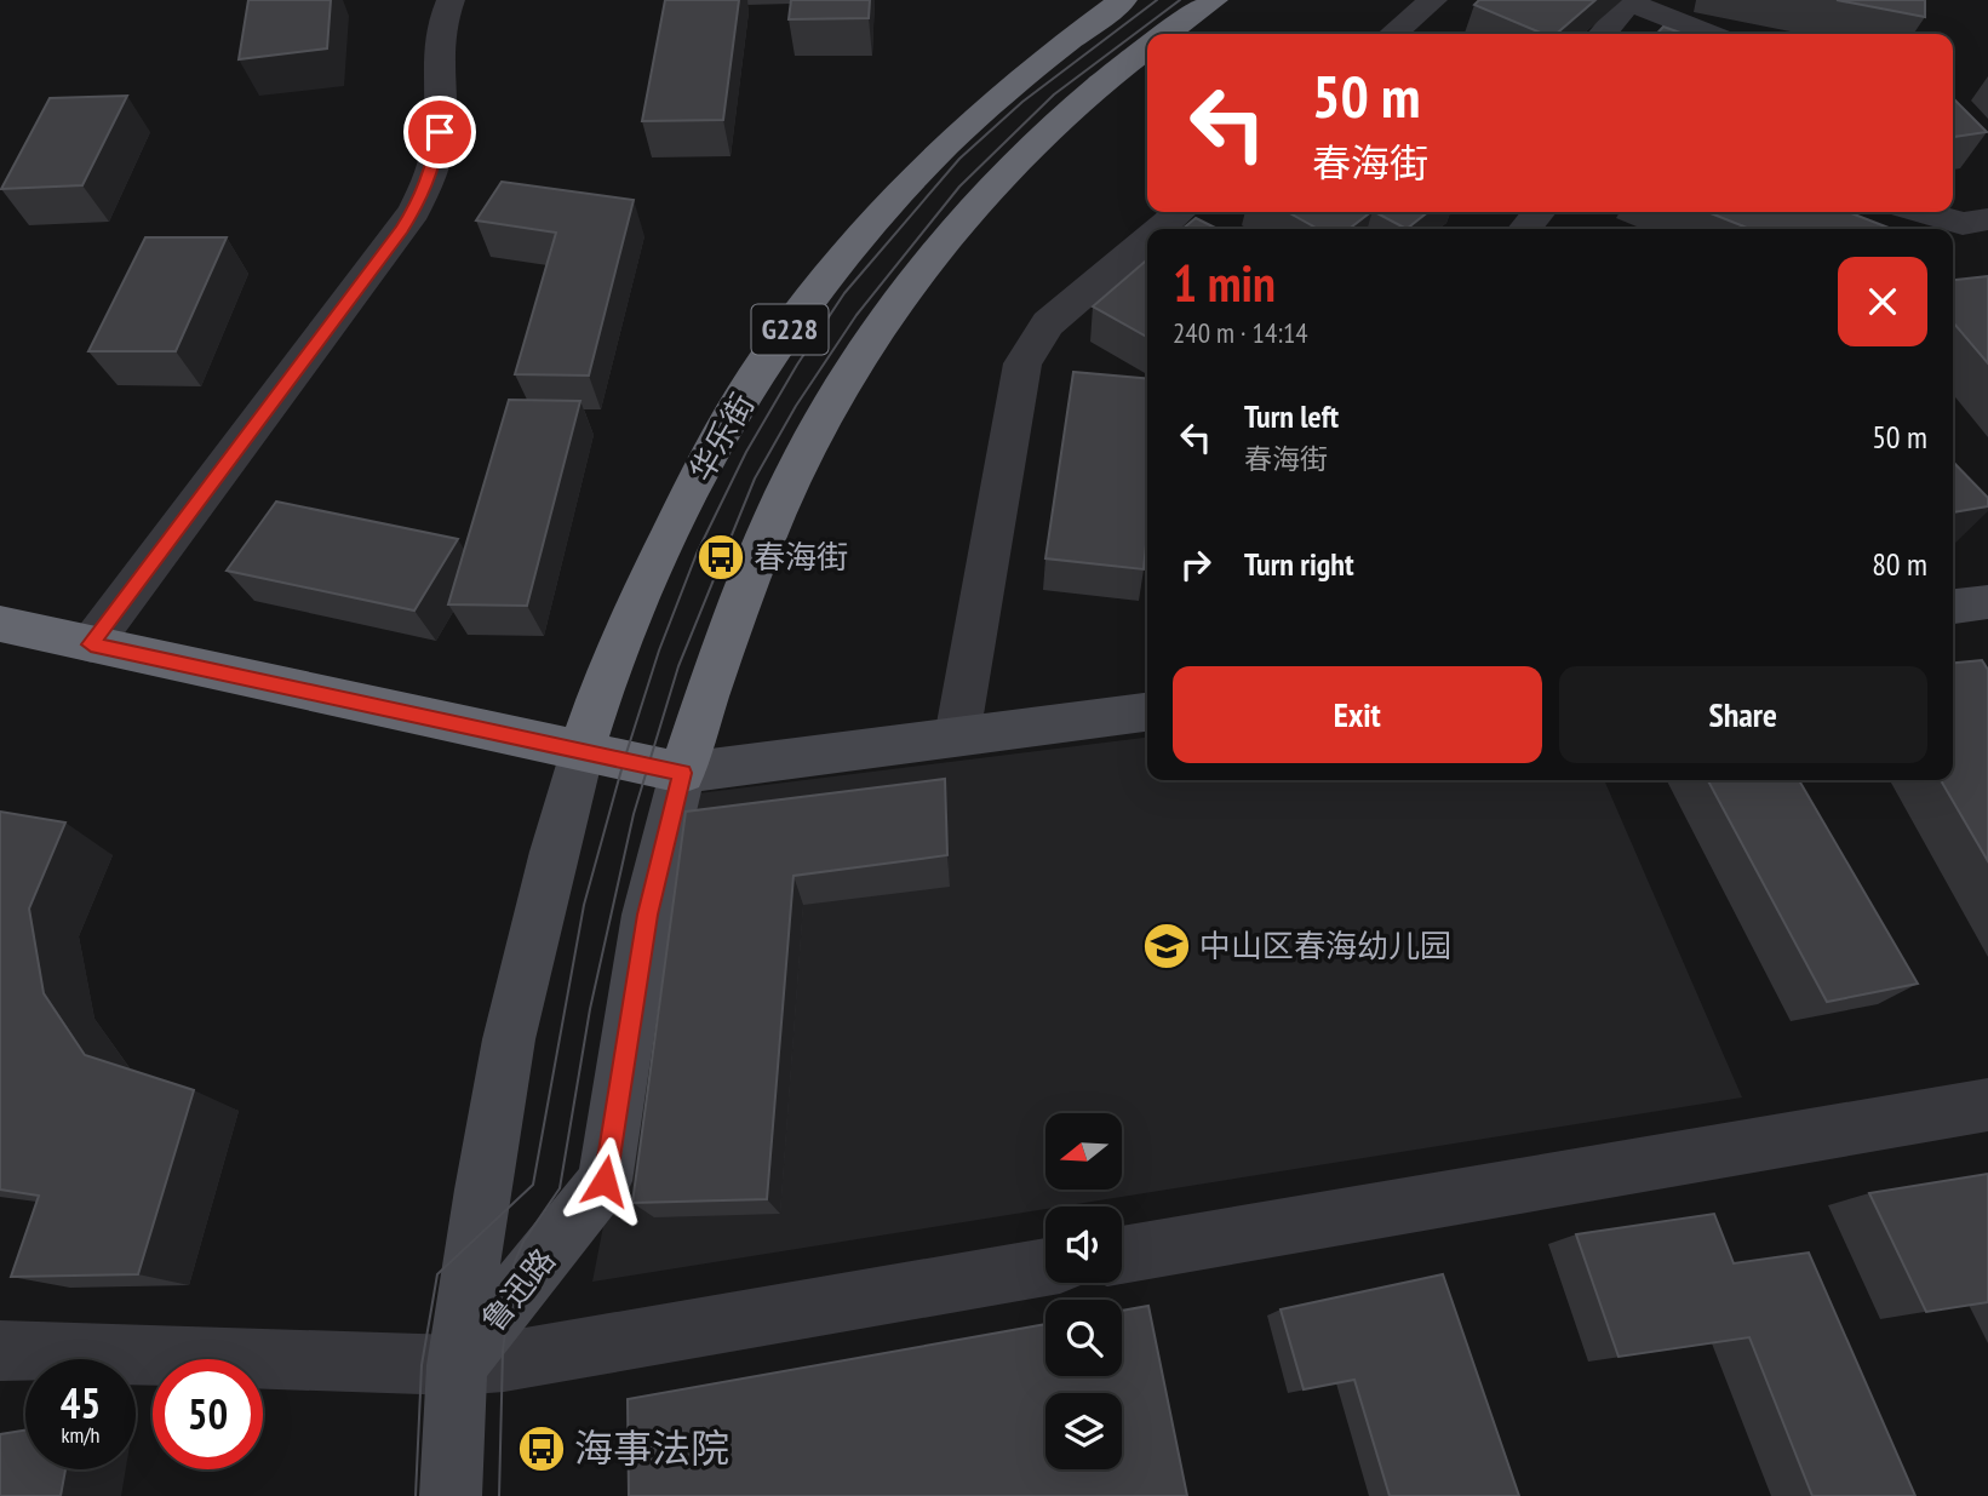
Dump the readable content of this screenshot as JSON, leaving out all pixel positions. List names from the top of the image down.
{
  "streets": {
    "highway": ["G228", "华乐街"],
    "main road": ["鲁迅路"]
  },
  "crossings": [
    ["G228", "鲁迅路"],
    ["华乐街", "鲁迅路"]
  ],
  "places": {
    "bus stop": ["春海街", "海事法院"],
    "school or university": ["中山区春海幼儿园"]
  },
  "north": "left",
  "page": {
    "turn": ["50 m", "春海街"],
    "heading": ["1 min", "240 m · 14:14"],
    "list": [
      {
        "name": "Turn left",
        "note": "春海街",
        "value": "50 m"
      },
      {
        "name": "Turn right",
        "value": "80 m"
      }
    ],
    "buttons": ["Exit", "Share"],
    "speed": "45 km/h",
    "limit": "50"
  }
}
